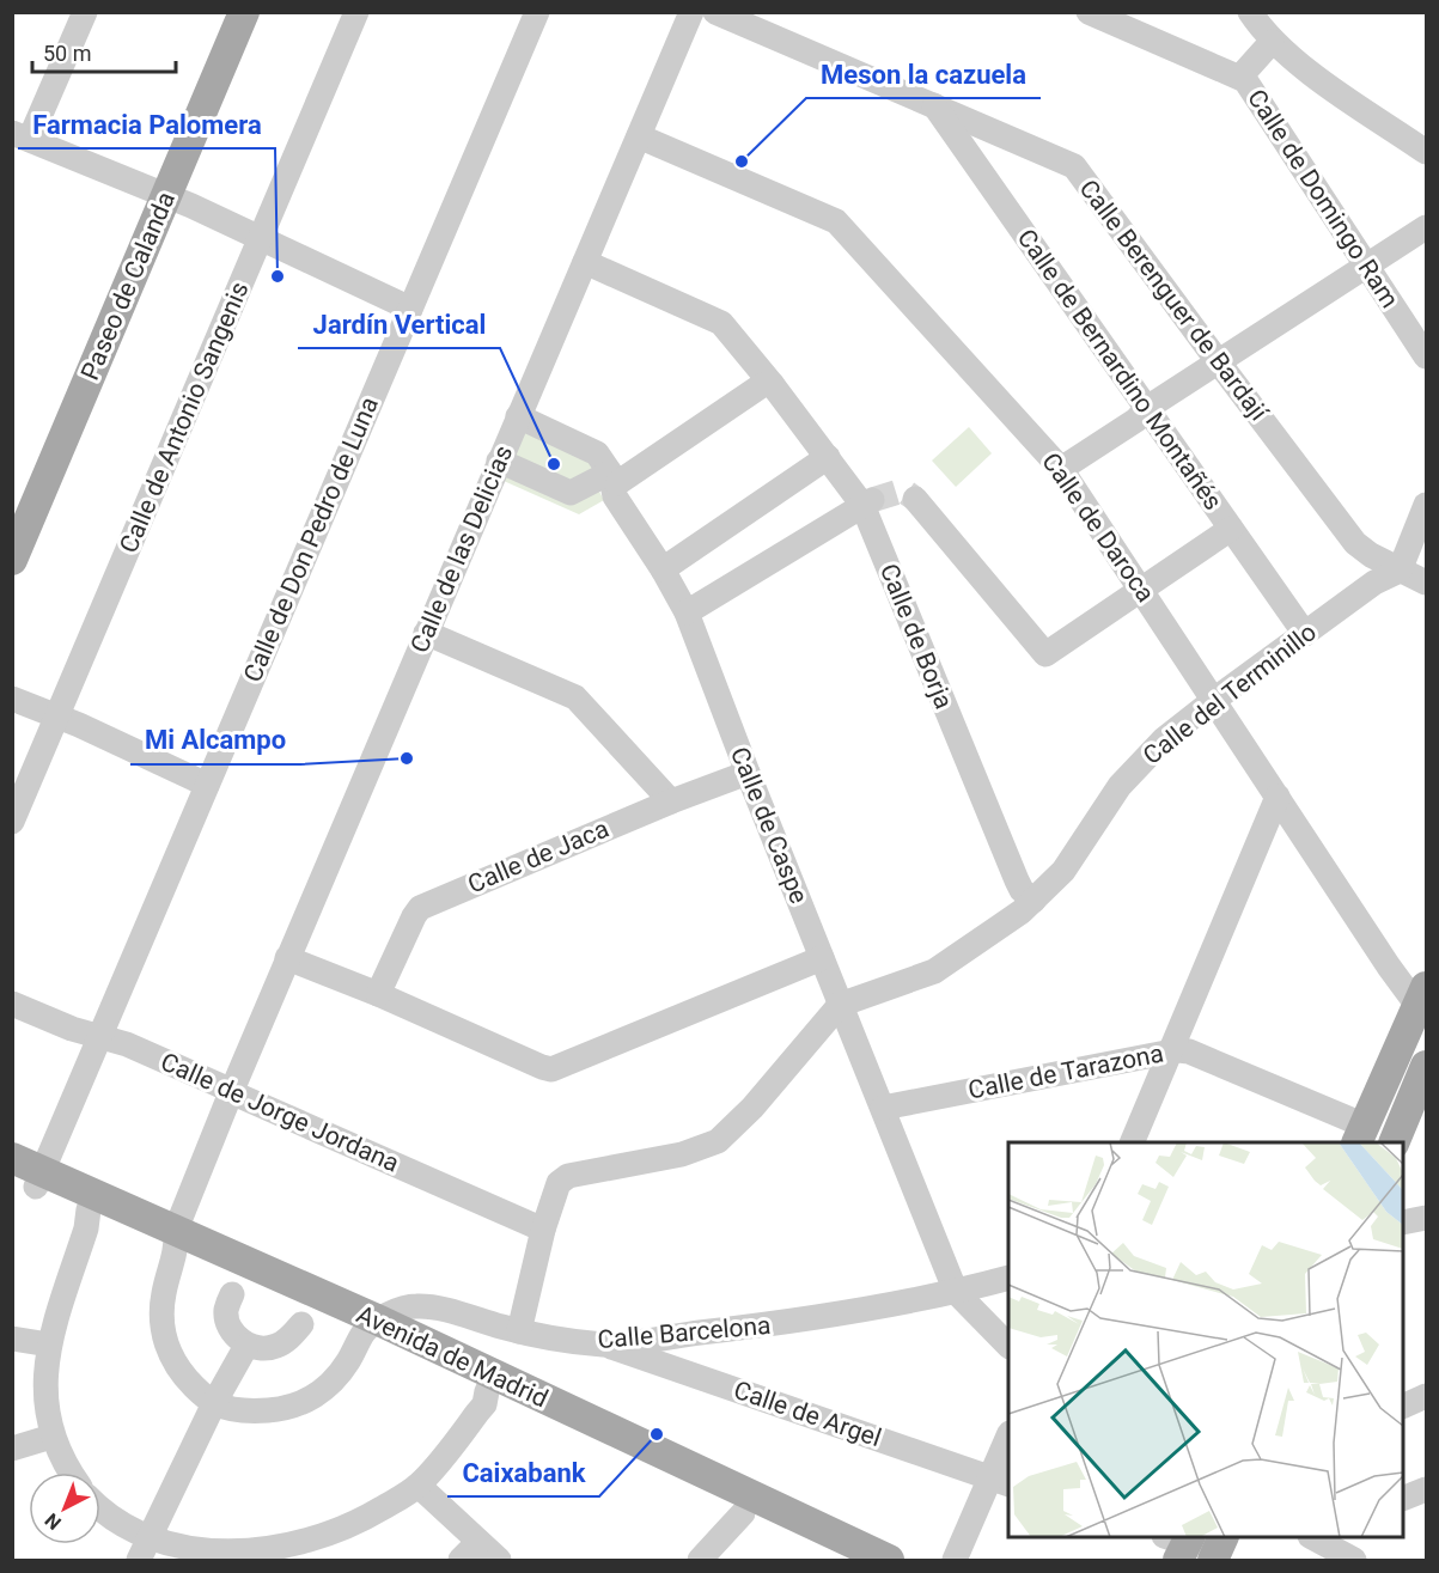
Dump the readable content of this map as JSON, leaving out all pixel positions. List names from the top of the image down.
{
  "streets": {
    "main road": ["Paseo de Calanda", "Avenida de Madrid"],
    "street": [
      "Calle de Domingo Ram",
      "Calle Berenguer de Bardají",
      "Calle de Bernardino Montañés",
      "Calle de Antonio Sangenis",
      "Calle de Daroca",
      "Calle de Don Pedro de Luna",
      "Calle de las Delicias",
      "Calle de Borja",
      "Calle del Terminillo",
      "Calle de Caspe",
      "Calle de Jaca",
      "Calle de Tarazona",
      "Calle de Jorge Jordana",
      "Calle Barcelona",
      "Calle de Argel"
    ]
  },
  "crossings": [
    ["Calle Berenguer de Bardají", "Calle de Bernardino Montañés"],
    ["Calle Berenguer de Bardají", "Calle del Terminillo"],
    ["Calle de Bernardino Montañés", "Calle del Terminillo"],
    ["Calle de Daroca", "Calle de las Delicias"],
    ["Calle de Daroca", "Calle del Terminillo"],
    ["Calle de Don Pedro de Luna", "Calle de Jorge Jordana"],
    ["Calle de Don Pedro de Luna", "Avenida de Madrid"],
    ["Calle de las Delicias", "Calle de Borja"],
    ["Calle de las Delicias", "Calle de Caspe"],
    ["Calle de las Delicias", "Avenida de Madrid"],
    ["Calle de Borja", "Calle del Terminillo"],
    ["Calle del Terminillo", "Calle de Caspe"],
    ["Calle del Terminillo", "Calle de Jorge Jordana"],
    ["Calle del Terminillo", "Calle Barcelona"],
    ["Calle de Caspe", "Calle de Jaca"],
    ["Calle de Caspe", "Calle de Tarazona"],
    ["Calle de Caspe", "Calle Barcelona"],
    ["Calle Barcelona", "Avenida de Madrid"],
    ["Calle Barcelona", "Calle de Argel"]
  ],
  "places": [
    "Meson la cazuela",
    "Farmacia Palomera",
    "Jardín Vertical",
    "Mi Alcampo",
    "Caixabank"
  ],
  "scale_bar": "50 m",
  "north": "bottom left"
}
